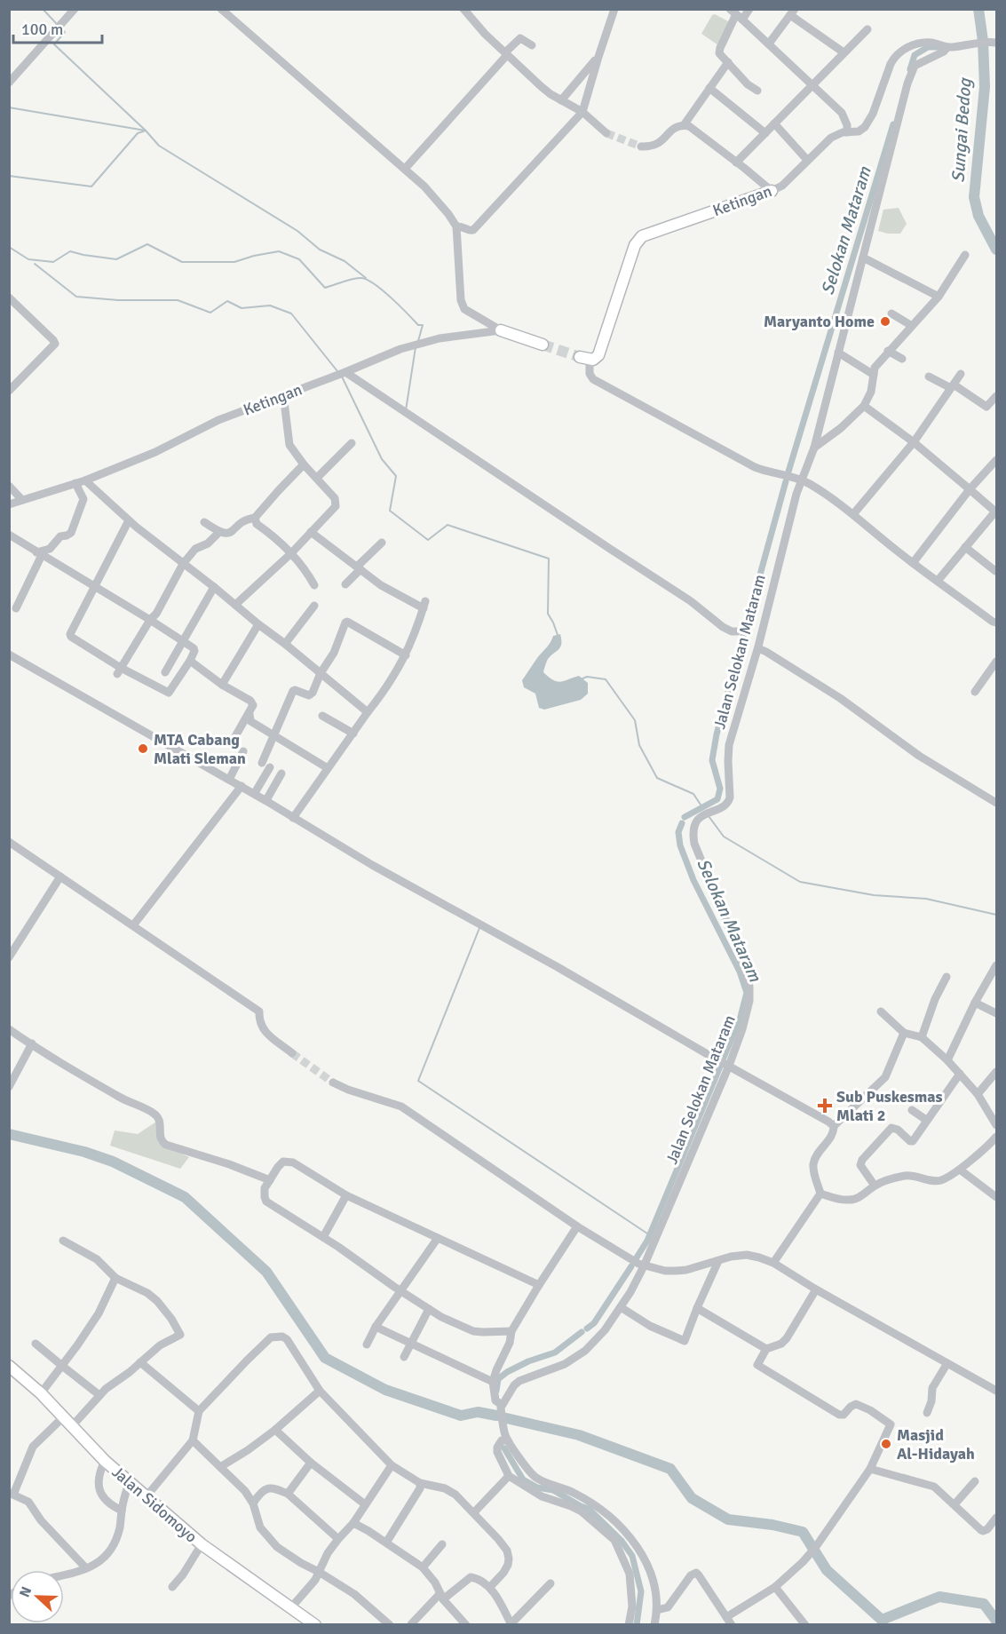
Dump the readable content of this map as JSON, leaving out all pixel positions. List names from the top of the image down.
{
  "streets": {
    "main road": ["Ketingan", "Jalan Sidomoyo"],
    "street": ["Jalan Selokan Mataram"]
  },
  "crossings": [
    ["Ketingan", "Jalan Selokan Mataram"]
  ],
  "water": ["Sungai Bedog", "Selokan Mataram"],
  "places": {
    "other": ["Maryanto Home", "MTA Cabang Mlati Sleman", "Masjid Al-Hidayah"],
    "health": ["Sub Puskesmas Mlati 2"]
  },
  "scale_bar": "100 m",
  "north": "left"
}
